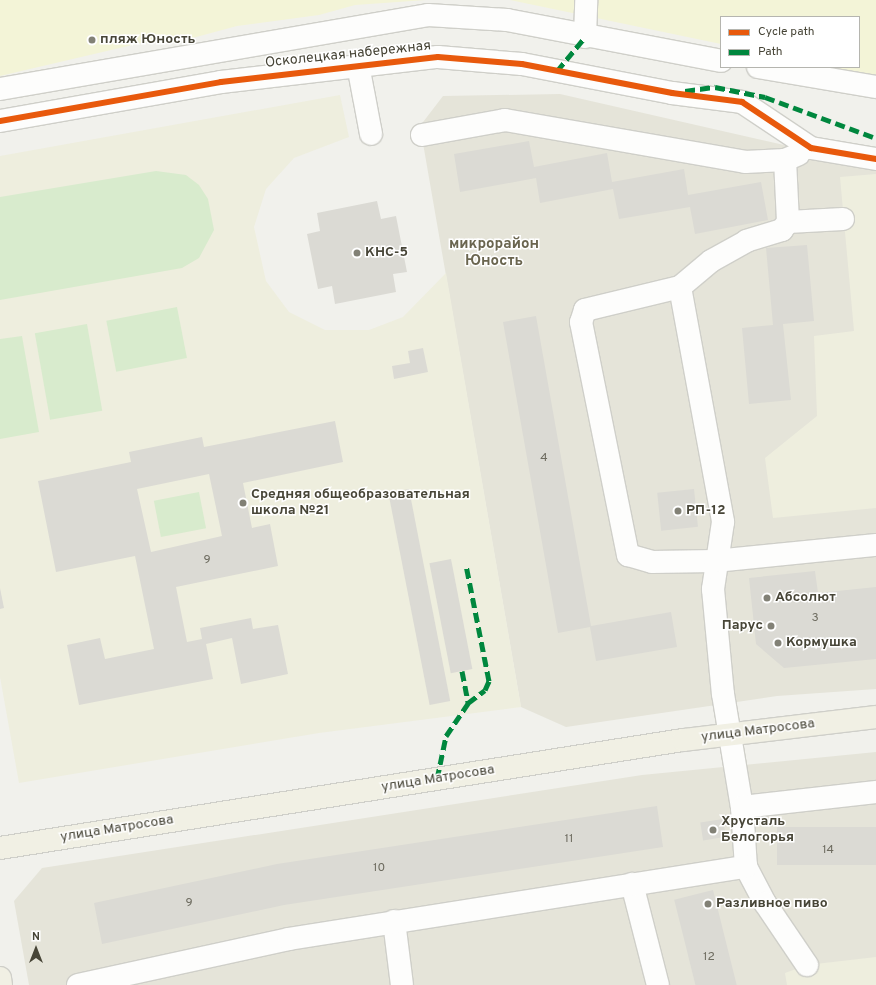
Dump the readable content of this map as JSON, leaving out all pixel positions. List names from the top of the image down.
{
  "streets": {
    "main road": ["улица Матросова"],
    "street": ["Осколецкая набережная"]
  },
  "districts": ["микрорайон Юность"],
  "places": [
    "пляж Юность",
    "КНС-5",
    "Средняя общеобразовательная школа №21",
    "РП-12",
    "Абсолют",
    "Парус",
    "Кормушка",
    "Хрусталь Белогорья",
    "Разливное пиво"
  ],
  "house_numbers": [
    "4",
    "9",
    "3",
    "11",
    "14",
    "10",
    "9",
    "12"
  ],
  "legend": ["Cycle path", "Path"],
  "north": "top"
}
